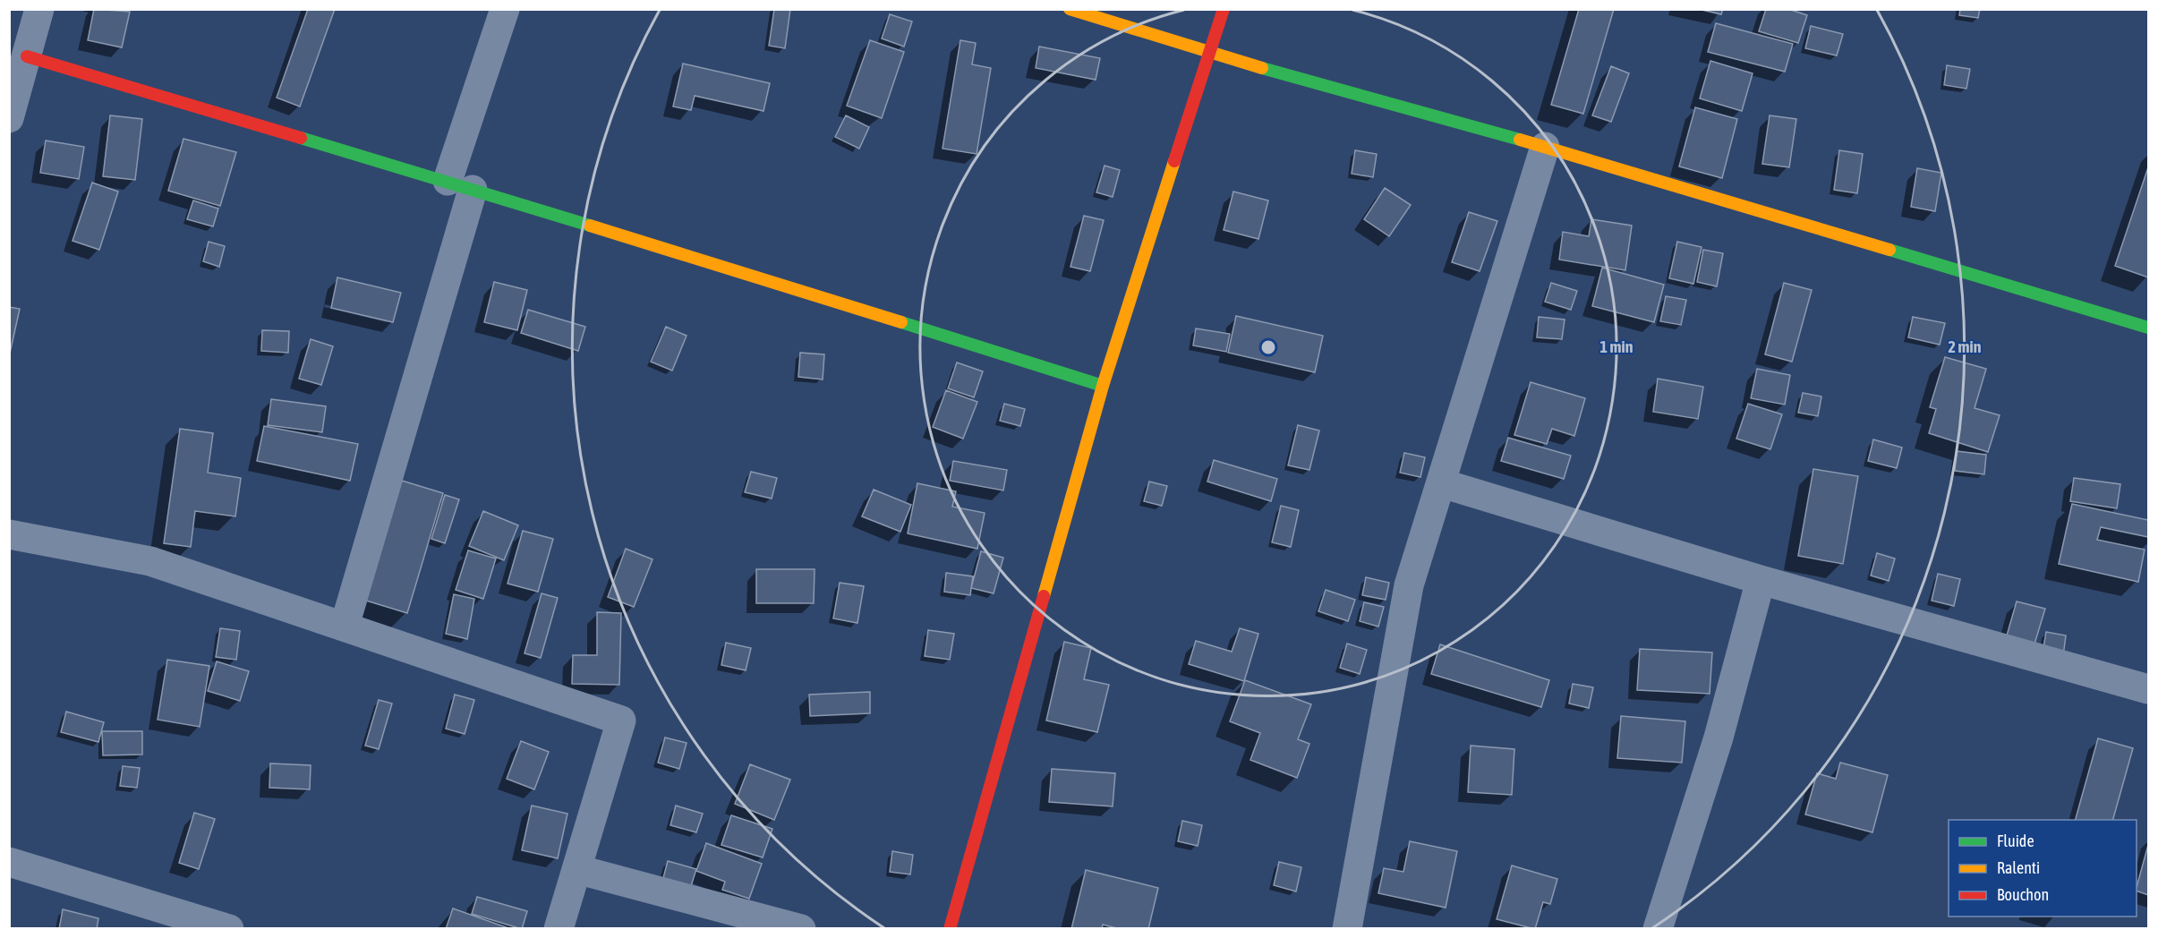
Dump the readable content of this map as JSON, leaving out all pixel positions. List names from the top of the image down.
{
  "legend": ["Fluide", "Ralenti", "Bouchon"],
  "rings": ["1 min", "2 min"]
}
